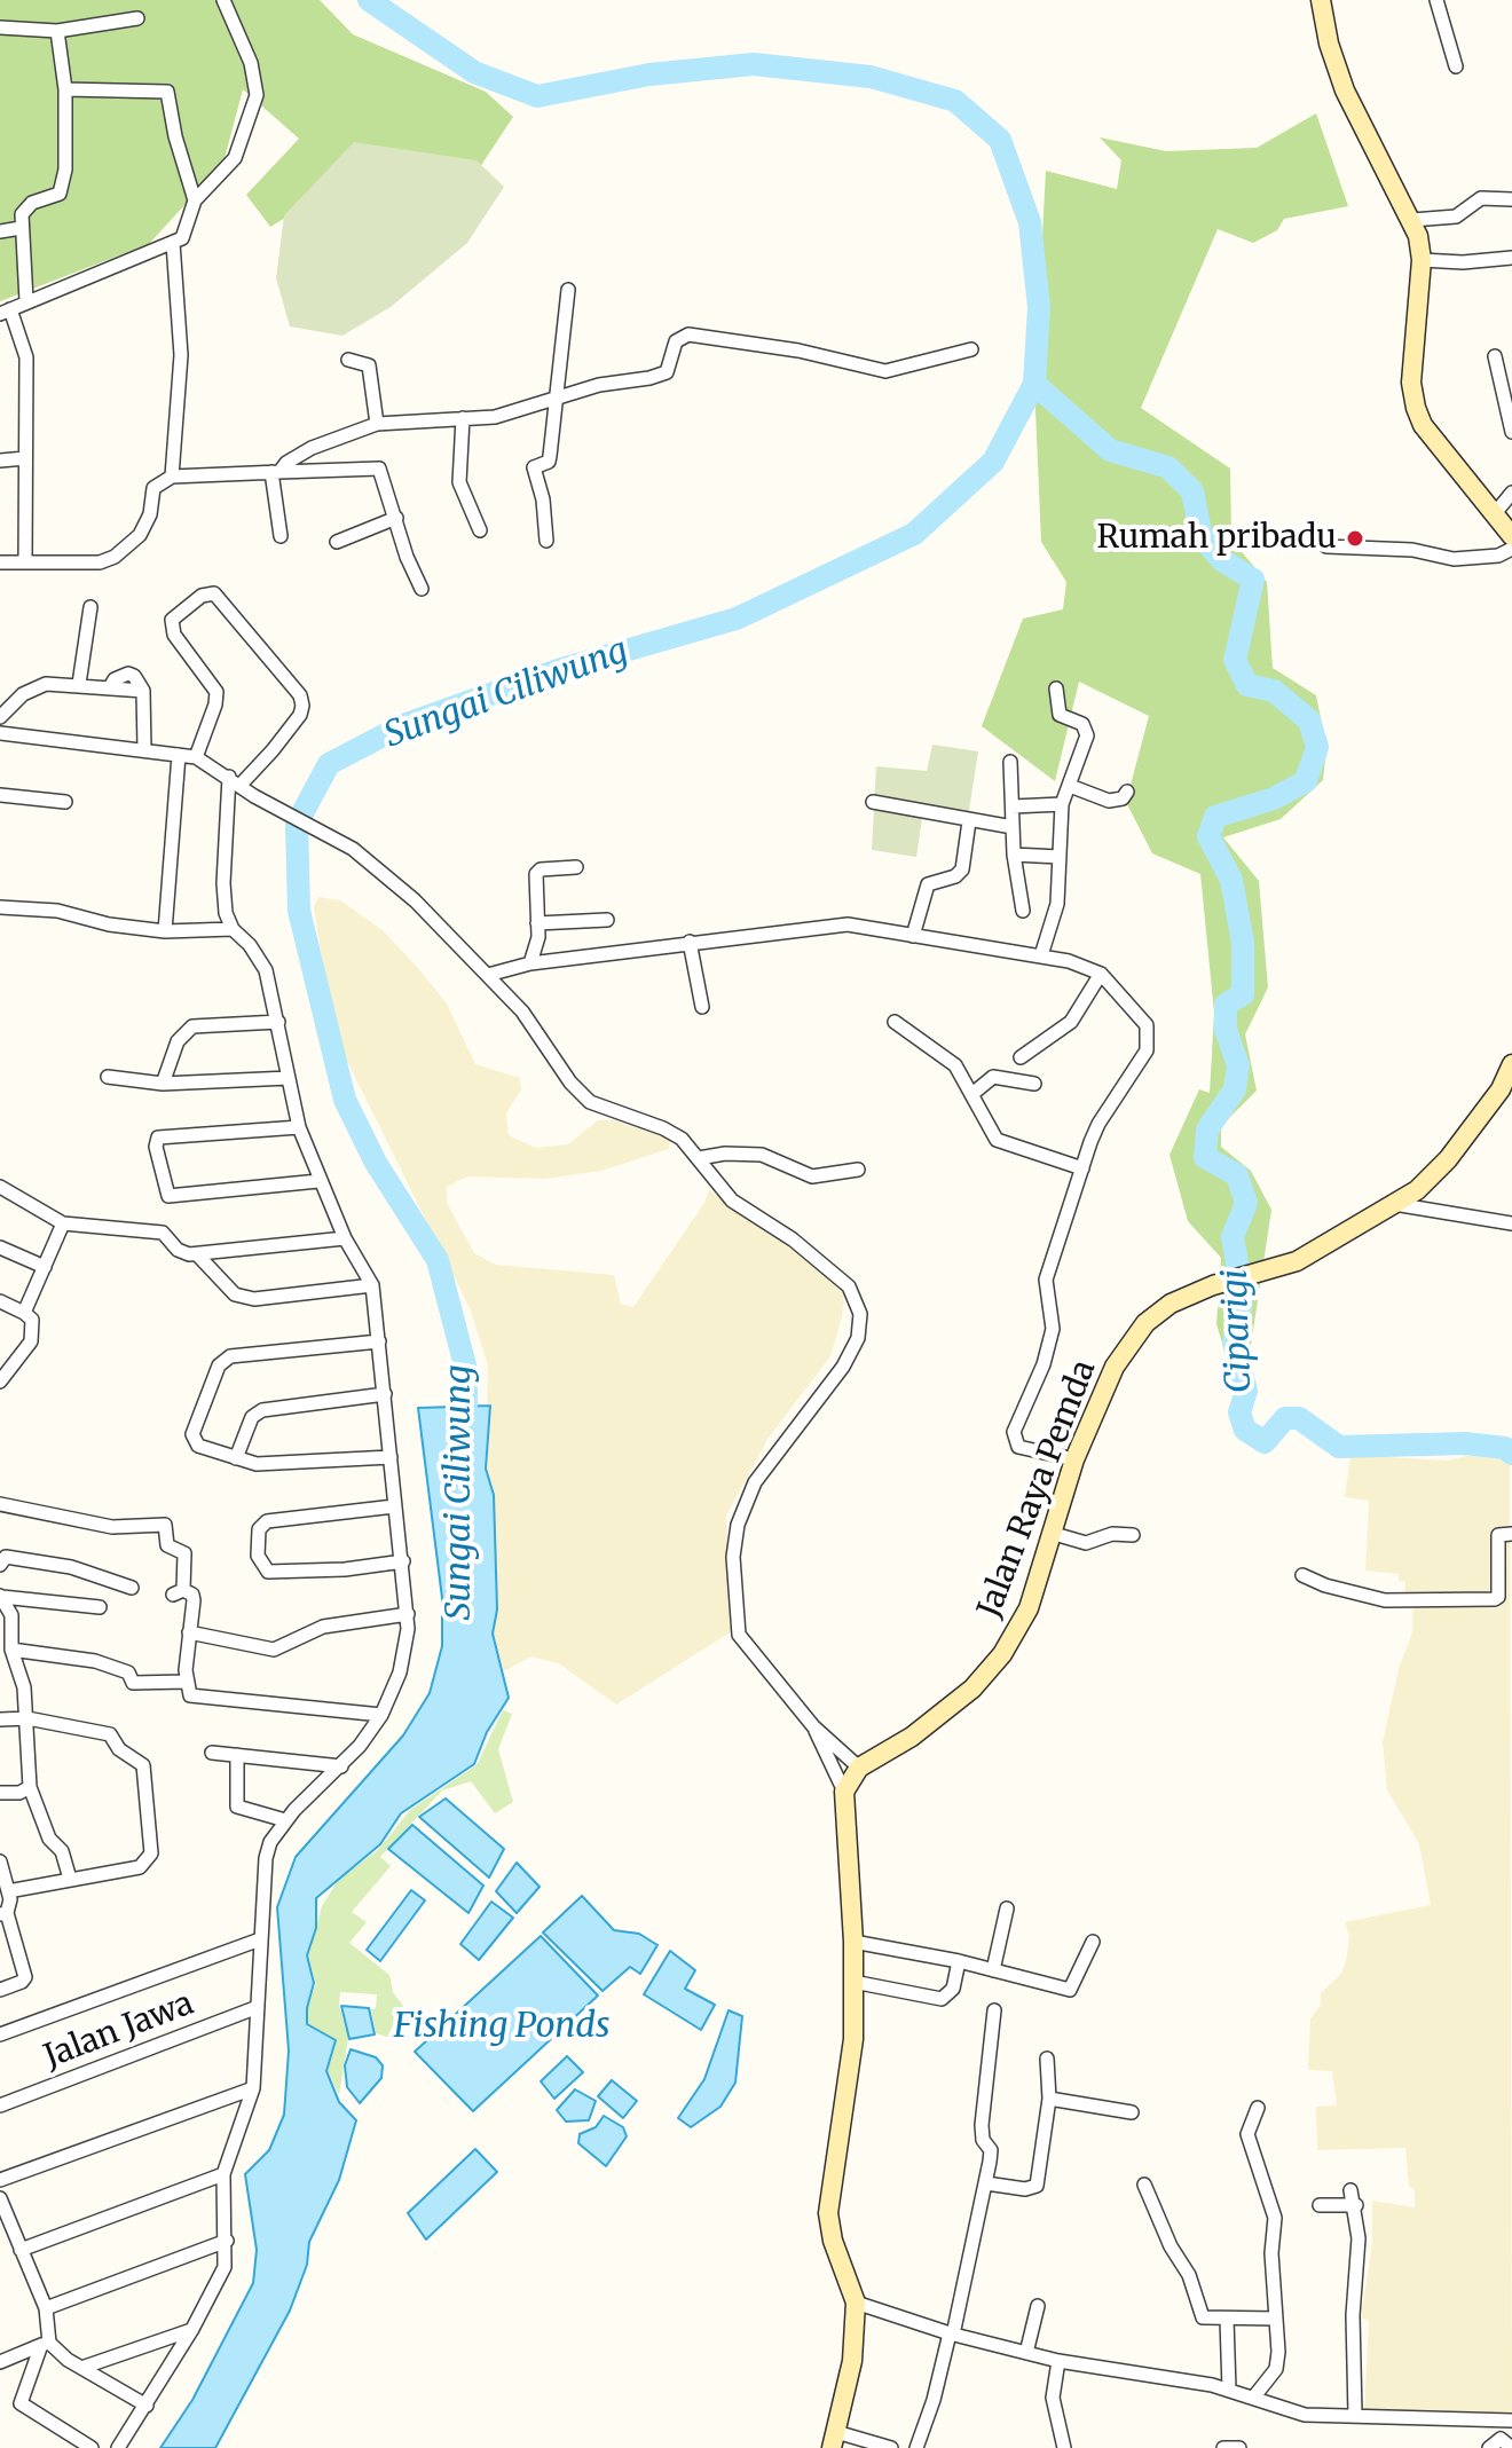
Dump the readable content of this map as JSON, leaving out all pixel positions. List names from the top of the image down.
{
  "streets": {
    "main road": ["Jalan Raya Pemda"],
    "street": ["Jalan Jawa"]
  },
  "water": ["Sungai Ciliwung", "Ciparigi", "Fishing Ponds"],
  "places": ["Rumah pribadu"]
}
